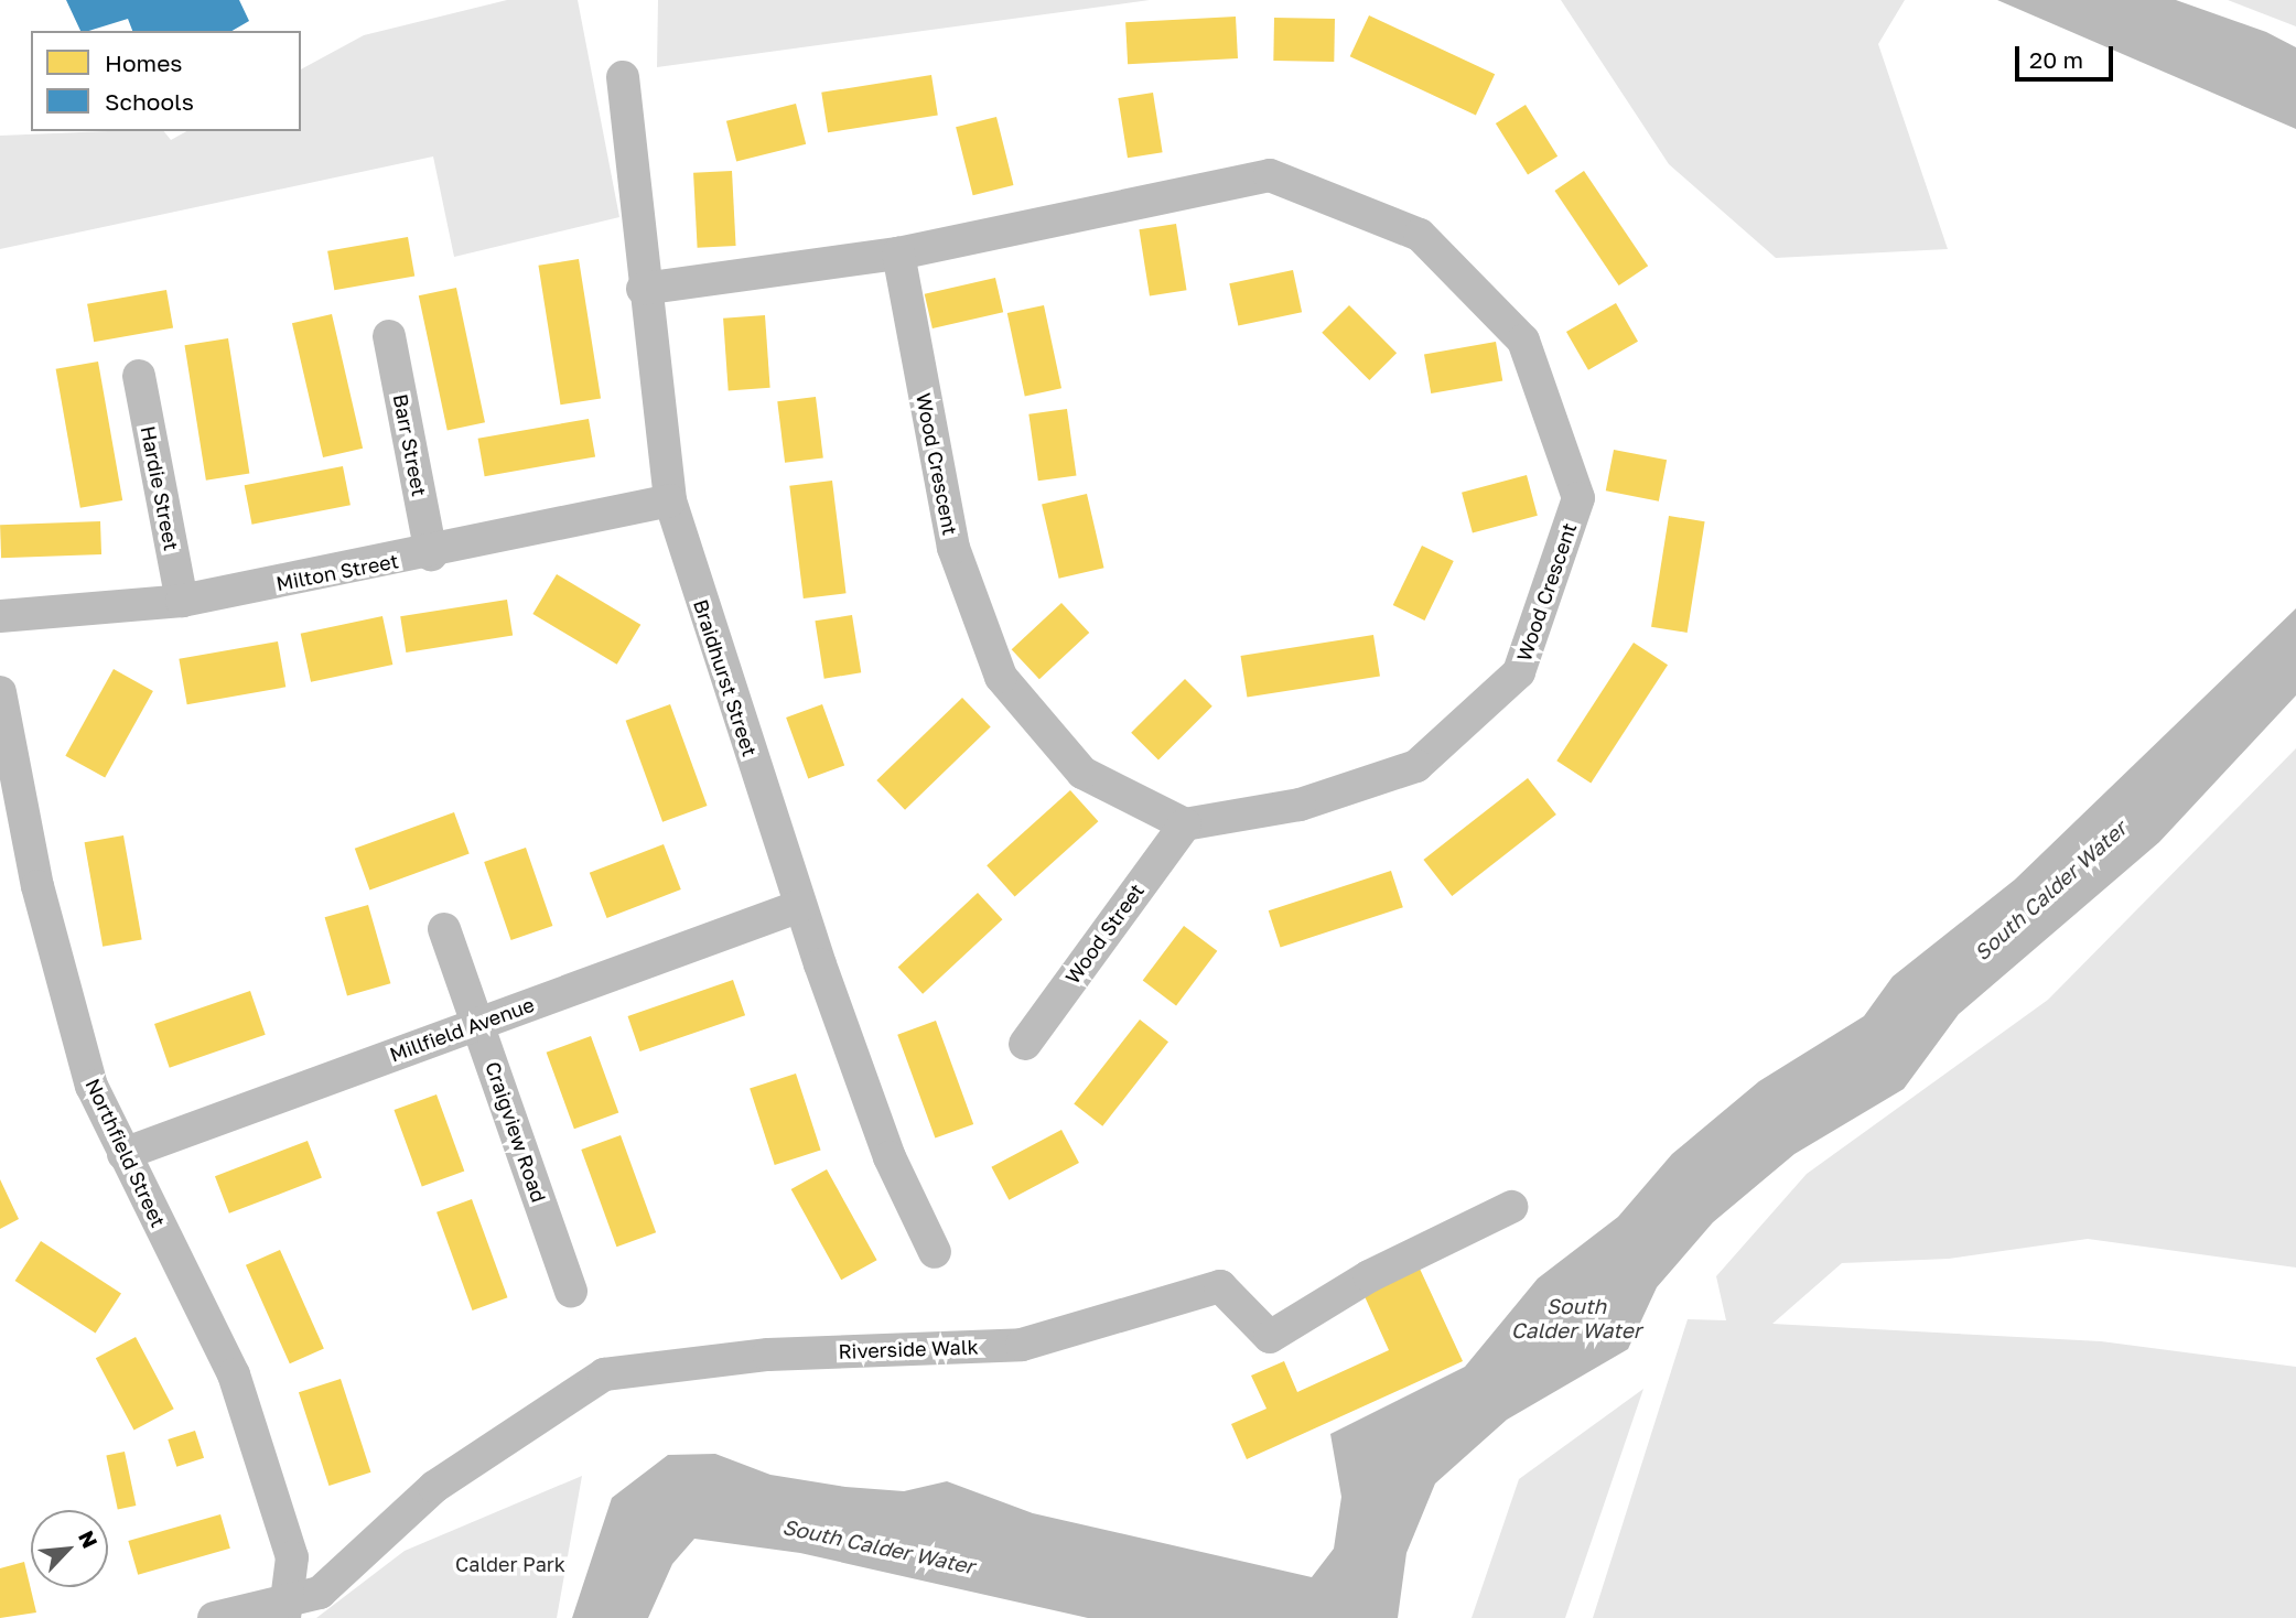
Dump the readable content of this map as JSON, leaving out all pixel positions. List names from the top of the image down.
{
  "streets": {
    "street": [
      "Barr Street",
      "Wood Crescent",
      "Hardie Street",
      "Milton Street",
      "Braidhurst Street",
      "Wood Street",
      "Millfield Avenue",
      "Craigview Road",
      "Northfield Street",
      "Riverside Walk"
    ]
  },
  "crossings": [
    ["Barr Street", "Milton Street"],
    ["Wood Crescent", "Braidhurst Street"],
    ["Wood Crescent", "Wood Street"],
    ["Hardie Street", "Milton Street"],
    ["Milton Street", "Braidhurst Street"],
    ["Braidhurst Street", "Millfield Avenue"],
    ["Millfield Avenue", "Craigview Road"],
    ["Millfield Avenue", "Northfield Street"],
    ["Northfield Street", "Riverside Walk"]
  ],
  "water": ["South Calder Water"],
  "parks": ["Calder Park"],
  "legend": ["Homes", "Schools"],
  "scale_bar": "20 m",
  "north": "top right"
}
